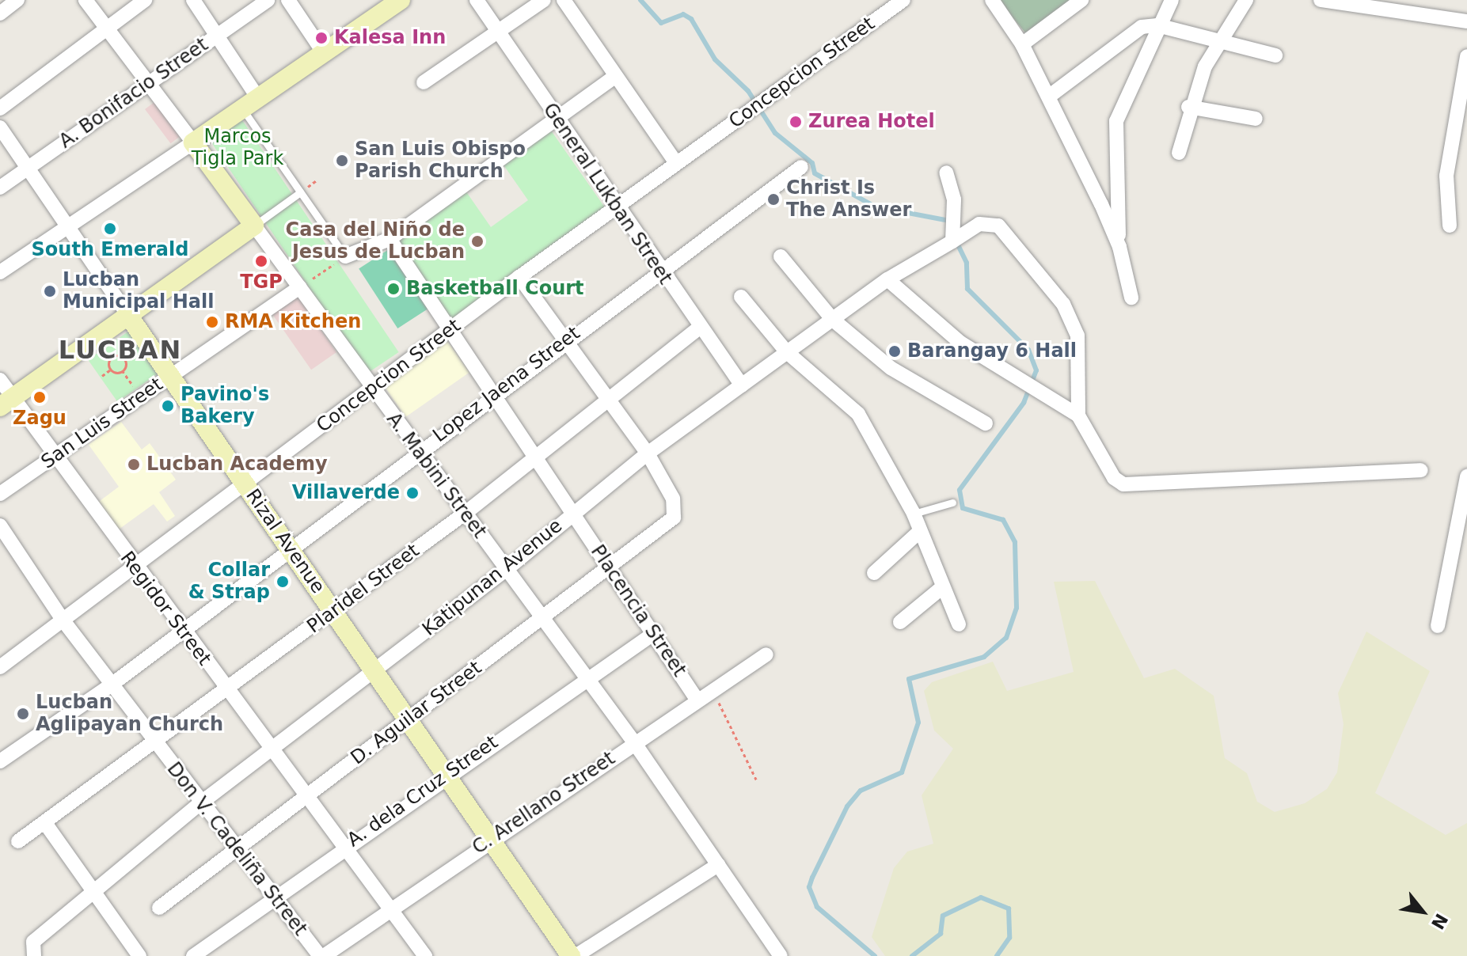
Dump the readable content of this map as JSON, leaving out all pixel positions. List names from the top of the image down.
{
  "streets": {
    "main road": ["A. Mabini Street", "Rizal Avenue"],
    "street": [
      "Concepcion Street",
      "A. Bonifacio Street",
      "General Lukban Street",
      "Lopez Jaena Street",
      "San Luis Street",
      "Katipunan Avenue",
      "Plaridel Street",
      "Regidor Street",
      "Placencia Street",
      "D. Aguilar Street",
      "A. dela Cruz Street",
      "C. Arellano Street",
      "Don V. Cadeliña Street"
    ]
  },
  "crossings": [
    ["Concepcion Street", "General Lukban Street"],
    ["Concepcion Street", "A. Mabini Street"],
    ["Concepcion Street", "Rizal Avenue"],
    ["Concepcion Street", "Regidor Street"],
    ["Concepcion Street", "Placencia Street"],
    ["Concepcion Street", "Don V. Cadeliña Street"],
    ["A. Bonifacio Street", "A. Mabini Street"],
    ["A. Bonifacio Street", "Rizal Avenue"],
    ["General Lukban Street", "Lopez Jaena Street"],
    ["General Lukban Street", "Katipunan Avenue"],
    ["General Lukban Street", "Plaridel Street"],
    ["Lopez Jaena Street", "A. Mabini Street"],
    ["Lopez Jaena Street", "Rizal Avenue"],
    ["Lopez Jaena Street", "Regidor Street"],
    ["Lopez Jaena Street", "Placencia Street"],
    ["Lopez Jaena Street", "Don V. Cadeliña Street"],
    ["San Luis Street", "A. Mabini Street"],
    ["San Luis Street", "Rizal Avenue"],
    ["San Luis Street", "Regidor Street"],
    ["A. Mabini Street", "Katipunan Avenue"],
    ["A. Mabini Street", "Plaridel Street"],
    ["A. Mabini Street", "D. Aguilar Street"],
    ["A. Mabini Street", "A. dela Cruz Street"],
    ["A. Mabini Street", "C. Arellano Street"],
    ["Rizal Avenue", "Katipunan Avenue"],
    ["Rizal Avenue", "Plaridel Street"],
    ["Rizal Avenue", "D. Aguilar Street"],
    ["Rizal Avenue", "A. dela Cruz Street"],
    ["Rizal Avenue", "C. Arellano Street"],
    ["Katipunan Avenue", "Regidor Street"],
    ["Katipunan Avenue", "Placencia Street"],
    ["Katipunan Avenue", "D. Aguilar Street"],
    ["Katipunan Avenue", "Don V. Cadeliña Street"],
    ["Plaridel Street", "Regidor Street"],
    ["Plaridel Street", "Placencia Street"],
    ["Plaridel Street", "Don V. Cadeliña Street"],
    ["Regidor Street", "D. Aguilar Street"],
    ["Regidor Street", "A. dela Cruz Street"],
    ["Regidor Street", "C. Arellano Street"],
    ["Placencia Street", "D. Aguilar Street"],
    ["Placencia Street", "A. dela Cruz Street"],
    ["Placencia Street", "C. Arellano Street"],
    ["D. Aguilar Street", "Don V. Cadeliña Street"],
    ["A. dela Cruz Street", "Don V. Cadeliña Street"],
    ["C. Arellano Street", "Don V. Cadeliña Street"]
  ],
  "districts": ["LUCBAN"],
  "parks": ["Marcos Tigla Park"],
  "places": [
    "Kalesa Inn",
    "Zurea Hotel",
    "San Luis Obispo Parish Church",
    "Christ Is The Answer",
    "South Emerald",
    "Casa del Niño de Jesus de Lucban",
    "TGP",
    "Basketball Court",
    "Lucban Municipal Hall",
    "RMA Kitchen",
    "Barangay 6 Hall",
    "Zagu",
    "Pavino's Bakery",
    "Lucban Academy",
    "Villaverde",
    "Collar & Strap",
    "Lucban Aglipayan Church"
  ],
  "north": "bottom right"
}
